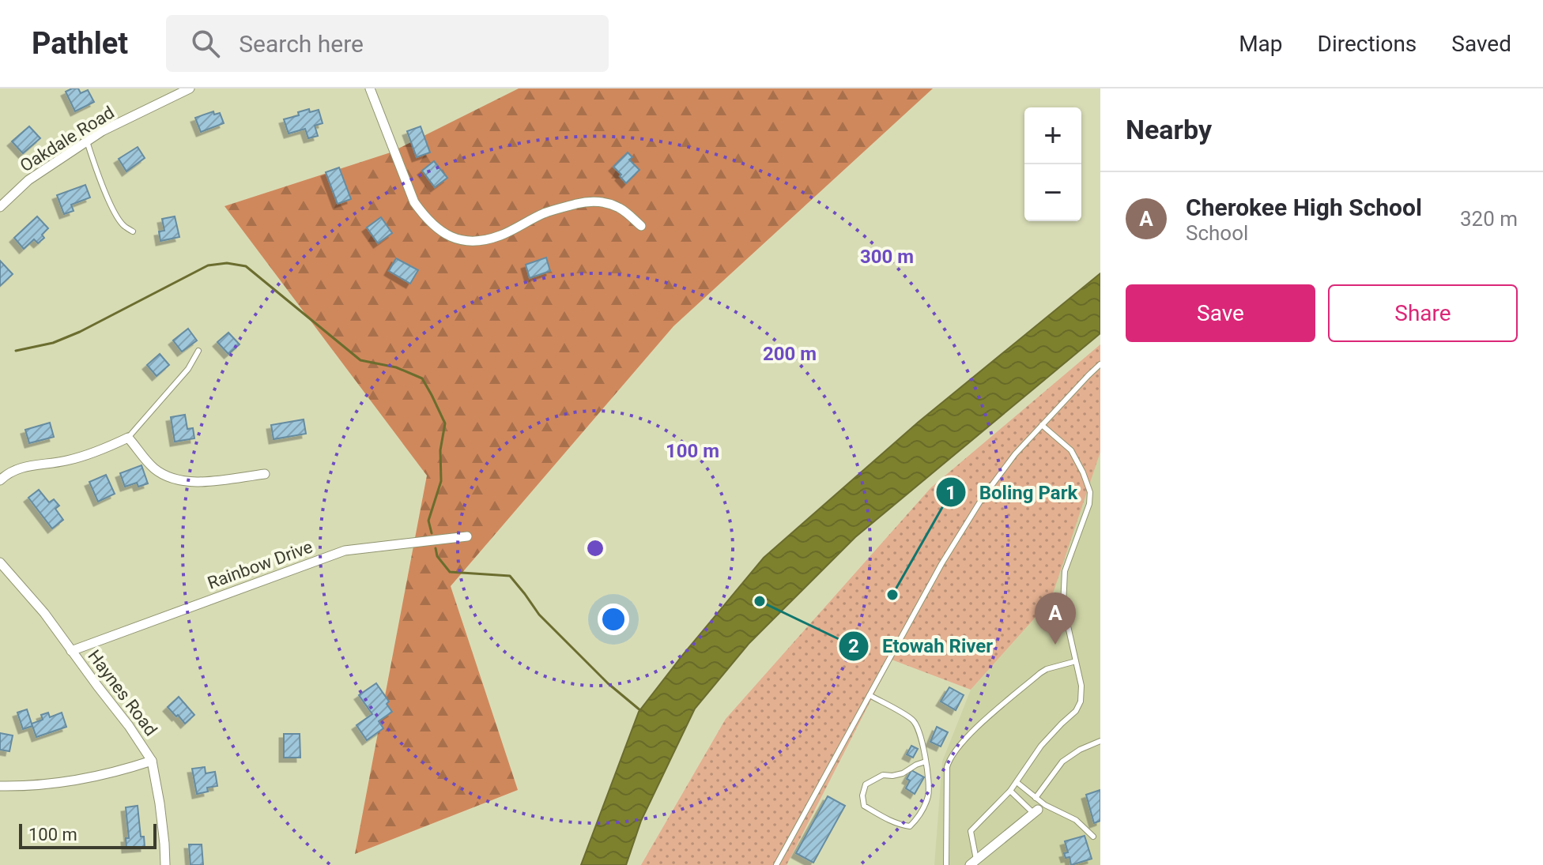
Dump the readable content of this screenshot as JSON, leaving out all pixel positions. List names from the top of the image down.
{
  "streets": {
    "street": ["Oakdale Road", "Rainbow Drive", "Haynes Road"]
  },
  "crossings": [
    ["Rainbow Drive", "Haynes Road"]
  ],
  "places": ["Boling Park", "Etowah River"],
  "scale_bar": "100 m",
  "page": {
    "header": "Pathlet",
    "search": "Search here",
    "nav": ["Map", "Directions", "Saved"],
    "heading": "Nearby",
    "map_buttons": ["+", "−"],
    "list": [
      {
        "mark": "A",
        "name": "Cherokee High School",
        "note": "School",
        "value": "320 m"
      }
    ],
    "buttons": ["Save", "Share"],
    "pins": "A",
    "scale": "100 m"
  },
  "rings": ["300 m", "200 m", "100 m"]
}
